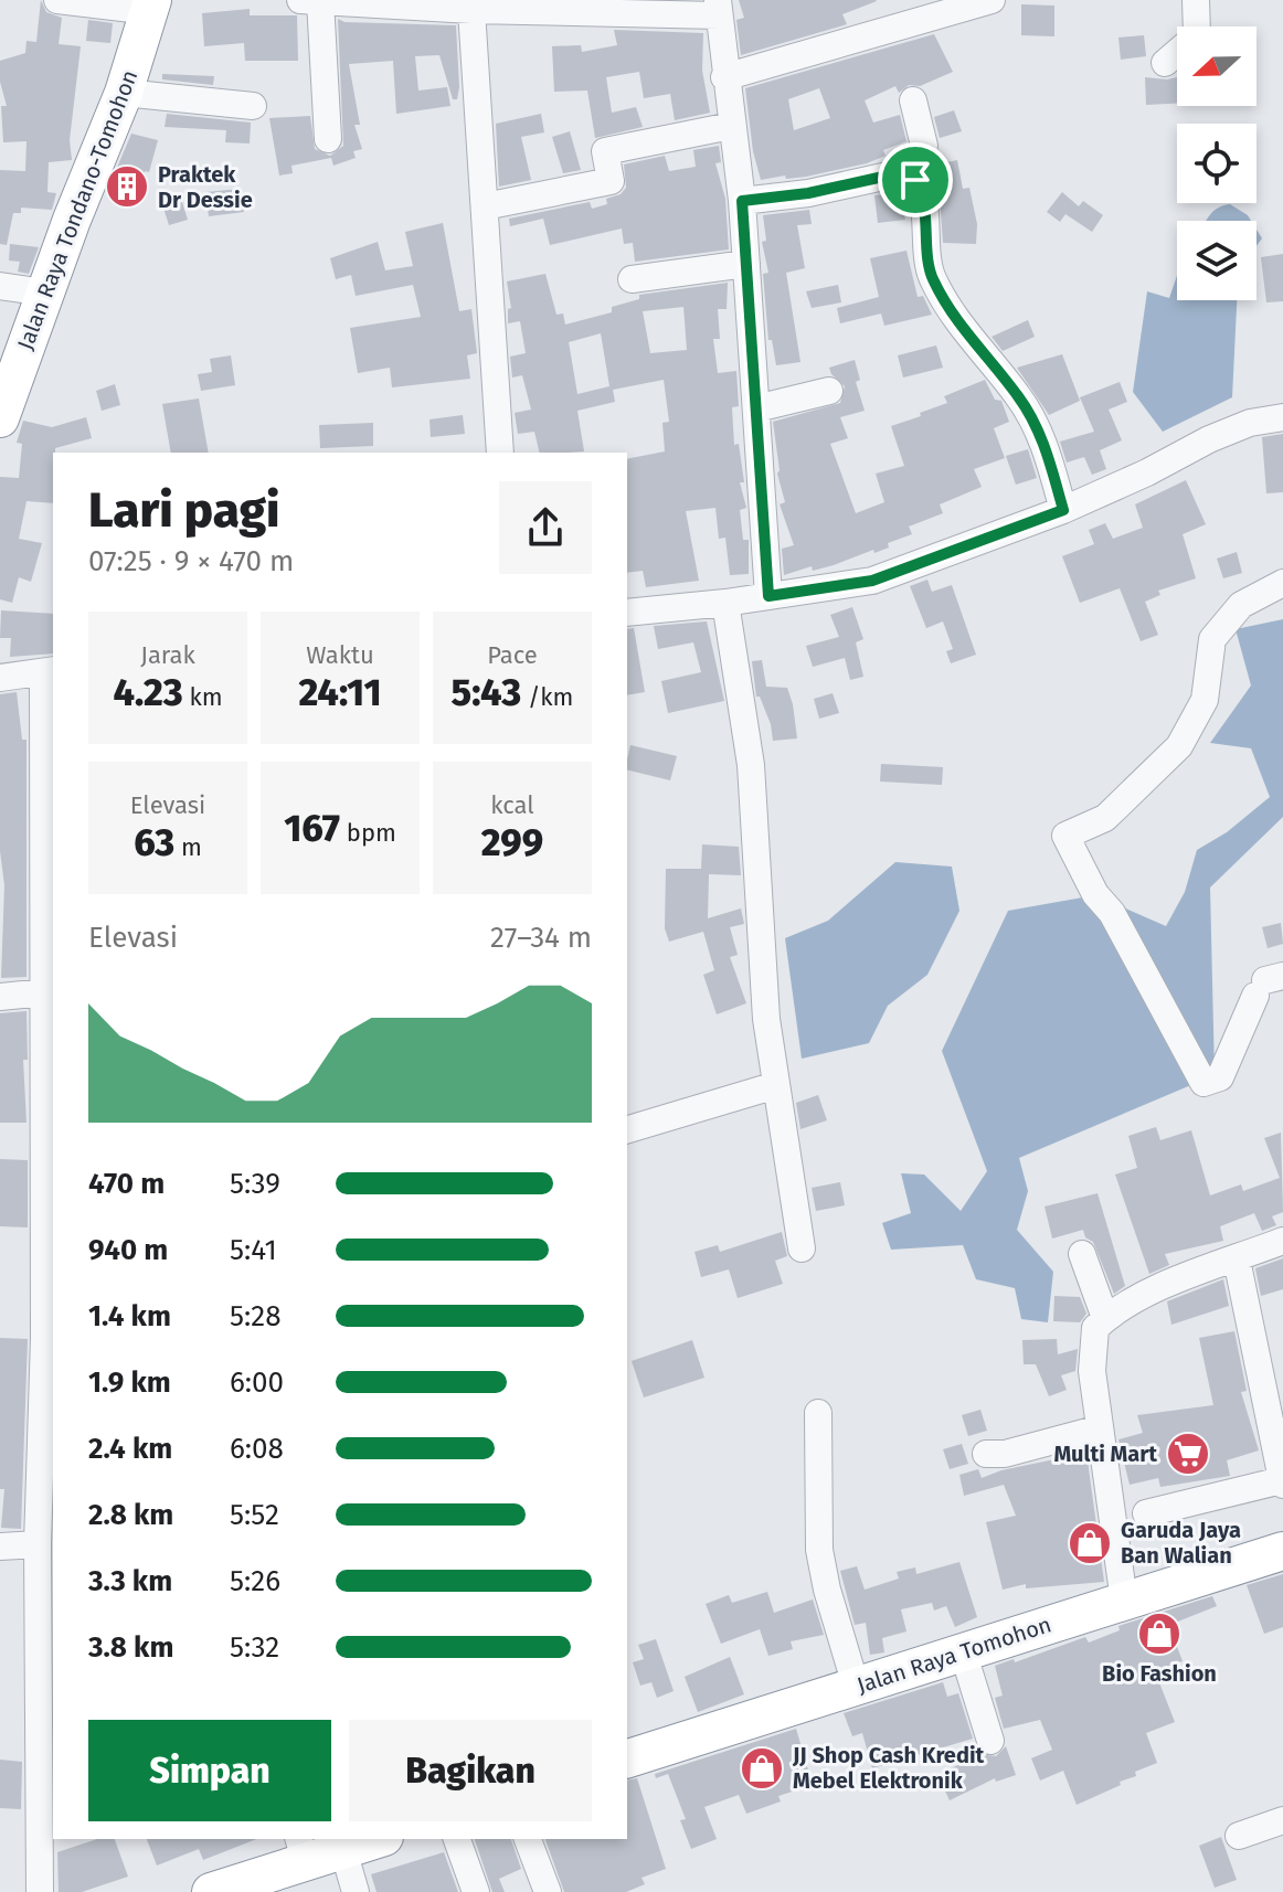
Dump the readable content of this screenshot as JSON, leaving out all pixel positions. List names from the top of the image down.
{
  "streets": {
    "highway": ["Jalan Raya Tondano-Tomohon", "Jalan Raya Tomohon"]
  },
  "places": {
    "building": ["Praktek Dr Dessie"],
    "supermarket": ["Multi Mart"],
    "shop": ["Garuda Jaya Ban Walian", "Bio Fashion", "JJ Shop Cash Kredit Mebel Elektronik"]
  },
  "north": "left",
  "page": {
    "heading": ["Lari pagi", "07:25 · 9 × 470 m"],
    "stats": [
      ["Jarak", "4.23 km"],
      ["Waktu", "24:11"],
      ["Pace", "5:43 /km"],
      ["Elevasi", "63 m"],
      ["167 bpm"],
      ["kcal", "299"]
    ],
    "chart": ["Elevasi", "27–34 m"],
    "list": [
      {
        "name": "470 m",
        "note": "5:39"
      },
      {
        "name": "940 m",
        "note": "5:41"
      },
      {
        "name": "1.4 km",
        "note": "5:28"
      },
      {
        "name": "1.9 km",
        "note": "6:00"
      },
      {
        "name": "2.4 km",
        "note": "6:08"
      },
      {
        "name": "2.8 km",
        "note": "5:52"
      },
      {
        "name": "3.3 km",
        "note": "5:26"
      },
      {
        "name": "3.8 km",
        "note": "5:32"
      }
    ],
    "buttons": ["Simpan", "Bagikan"]
  }
}
